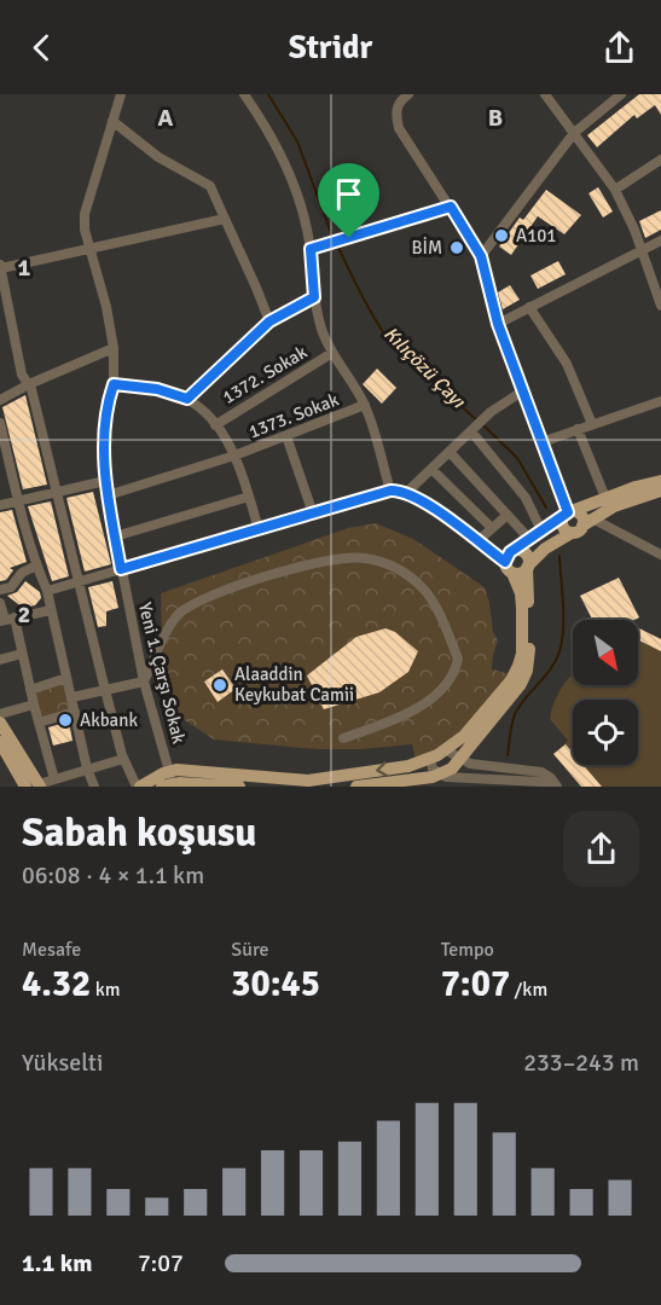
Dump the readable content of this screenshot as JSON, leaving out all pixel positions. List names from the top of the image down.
{
  "streets": {
    "street": ["1372. Sokak", "1373. Sokak", "Yeni 1. Çarşı Sokak"]
  },
  "crossings": [
    ["1373. Sokak", "Yeni 1. Çarşı Sokak"]
  ],
  "water": ["Kılıçözü Çayı"],
  "places": [
    "A101",
    "BİM",
    "Alaaddin Keykubat Camii",
    "Akbank"
  ],
  "north": "bottom right",
  "page": {
    "header": "Stridr",
    "heading": ["Sabah koşusu", "06:08 · 4 × 1.1 km"],
    "stats": [
      ["Mesafe", "4.32 km"],
      ["Süre", "30:45"],
      ["Tempo", "7:07 /km"]
    ],
    "chart": ["Yükselti", "233–243 m"],
    "list": [
      {
        "name": "1.1 km",
        "note": "7:07"
      }
    ]
  },
  "grid": {
    "columns": ["A", "B"],
    "rows": ["1", "2"]
  }
}
